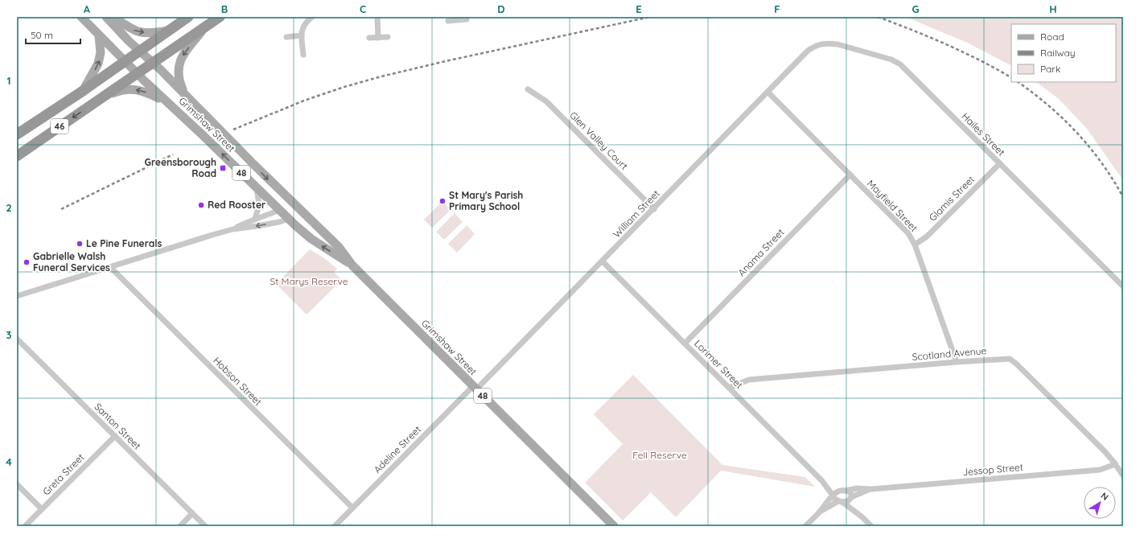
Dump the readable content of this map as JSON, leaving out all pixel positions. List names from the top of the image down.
{
  "streets": {
    "highway": ["46"],
    "main road": ["Grimshaw Street", "48"],
    "street": [
      "Hailes Street",
      "Glen Valley Court",
      "Glamis Street",
      "Mayfield Street",
      "William Street",
      "Anama Street",
      "Scotland Avenue",
      "Lorimer Street",
      "Hobson Street",
      "Santon Street",
      "Adeline Street",
      "Jessop Street",
      "Greta Street"
    ]
  },
  "crossings": [
    ["Grimshaw Street", "46"],
    ["Grimshaw Street", "William Street"],
    ["Grimshaw Street", "Adeline Street"],
    ["Hailes Street", "Glamis Street"],
    ["Hailes Street", "William Street"],
    ["Glen Valley Court", "William Street"],
    ["Glamis Street", "Mayfield Street"],
    ["Mayfield Street", "William Street"],
    ["Mayfield Street", "Anama Street"],
    ["Mayfield Street", "Scotland Avenue"],
    ["William Street", "Lorimer Street"],
    ["William Street", "Adeline Street"],
    ["Anama Street", "Lorimer Street"],
    ["Scotland Avenue", "Lorimer Street"],
    ["Scotland Avenue", "Jessop Street"],
    ["Lorimer Street", "Jessop Street"],
    ["Hobson Street", "Adeline Street"],
    ["Santon Street", "Greta Street"]
  ],
  "parks": ["St Marys Reserve", "Fell Reserve"],
  "places": {
    "transit": ["Greensborough Road"],
    "other": [
      "St Mary's Parish Primary School",
      "Red Rooster",
      "Le Pine Funerals",
      "Gabrielle Walsh Funeral Services"
    ]
  },
  "legend": ["Road", "Railway", "Park"],
  "scale_bar": "50 m",
  "north": "top right",
  "grid": {
    "columns": [
      "A",
      "B",
      "C",
      "D",
      "E",
      "F",
      "G",
      "H"
    ],
    "rows": [
      "1",
      "2",
      "3",
      "4"
    ]
  }
}
